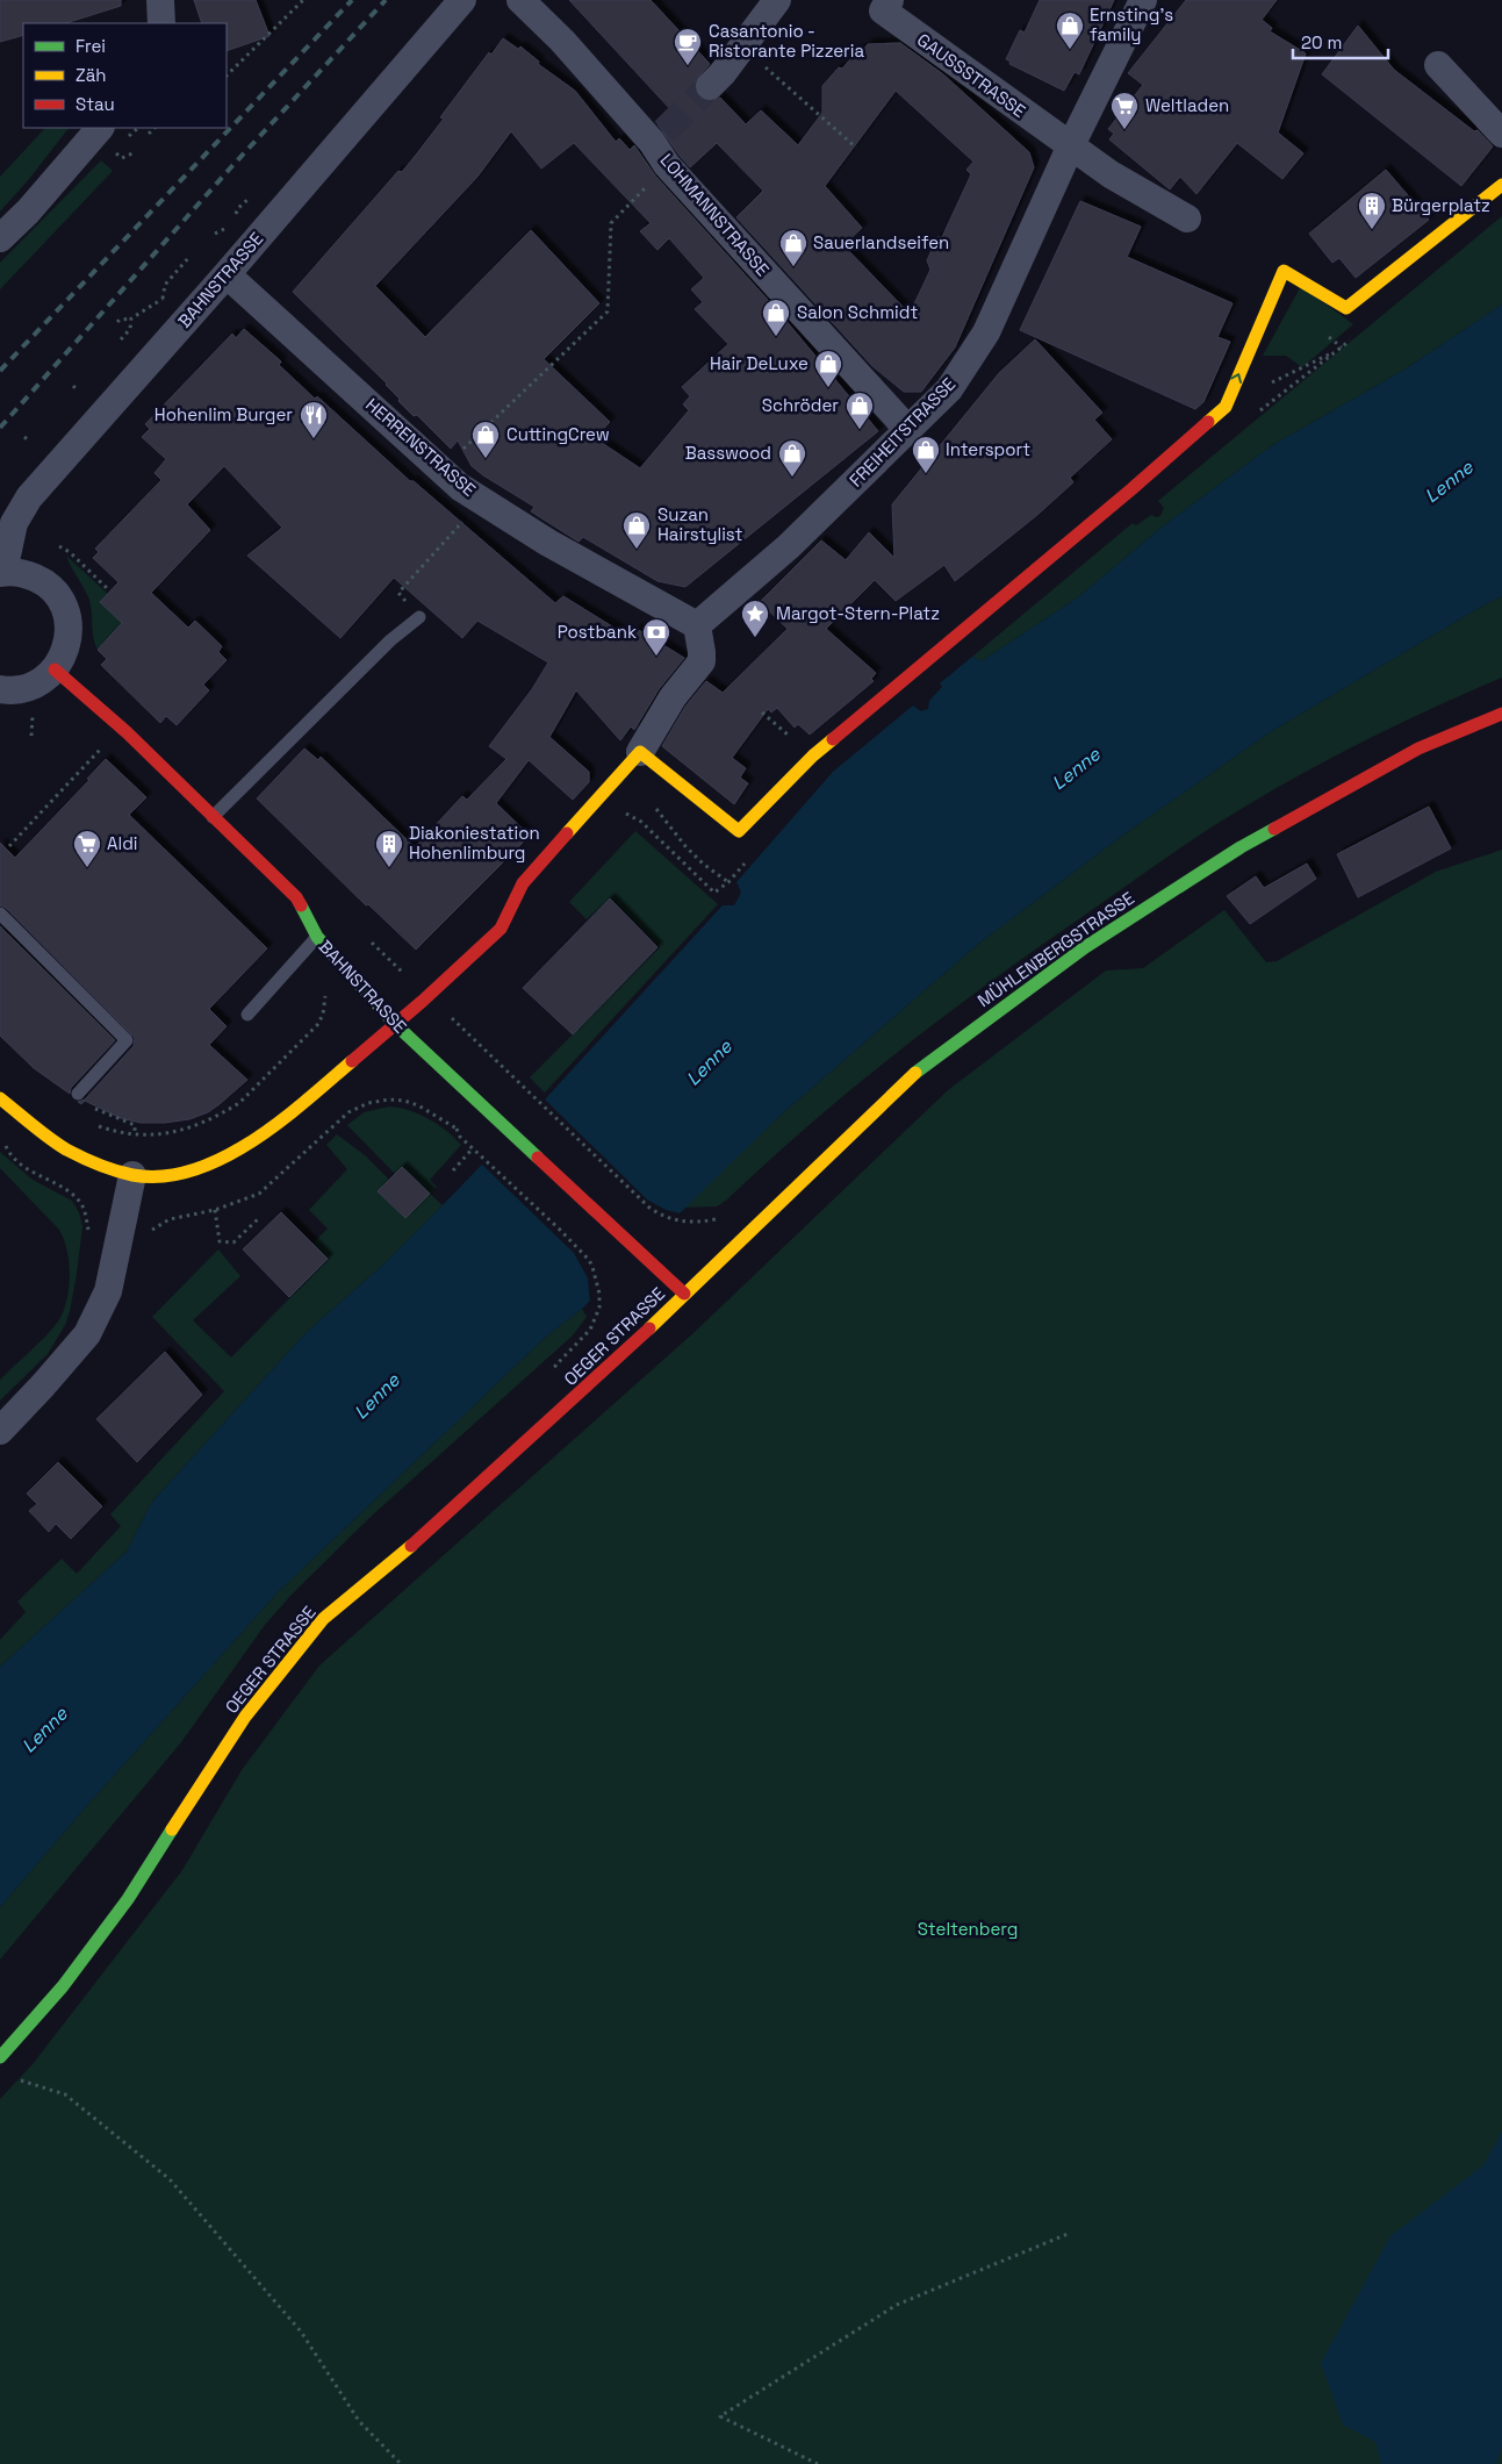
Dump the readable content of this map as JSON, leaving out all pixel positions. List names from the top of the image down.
{
  "streets": {
    "street": [
      "GAUSSSTRASSE",
      "LOHMANNSTRASSE",
      "BAHNSTRASSE",
      "FREIHEITSTRASSE",
      "HERRENSTRASSE",
      "MÜHLENBERGSTRASSE",
      "OEGER STRASSE"
    ]
  },
  "crossings": [
    ["GAUSSSTRASSE", "FREIHEITSTRASSE"],
    ["LOHMANNSTRASSE", "FREIHEITSTRASSE"],
    ["BAHNSTRASSE", "HERRENSTRASSE"],
    ["BAHNSTRASSE", "MÜHLENBERGSTRASSE"],
    ["BAHNSTRASSE", "OEGER STRASSE"],
    ["FREIHEITSTRASSE", "HERRENSTRASSE"],
    ["MÜHLENBERGSTRASSE", "OEGER STRASSE"]
  ],
  "water": ["Lenne"],
  "parks": ["Steltenberg"],
  "places": {
    "shop": [
      "Ernsting's family",
      "Sauerlandseifen",
      "Salon Schmidt",
      "Hair DeLuxe",
      "Schröder",
      "CuttingCrew",
      "Intersport",
      "Basswood",
      "Suzan Hairstylist"
    ],
    "cafe": ["Casantonio - Ristorante Pizzeria"],
    "supermarket": ["Weltladen", "Aldi"],
    "building": ["Bürgerplatz", "Diakoniestation Hohenlimburg"],
    "restaurant": ["Hohenlim Burger"],
    "place": ["Margot-Stern-Platz"],
    "bank": ["Postbank"]
  },
  "legend": ["Frei", "Zäh", "Stau"],
  "scale_bar": "20 m"
}
